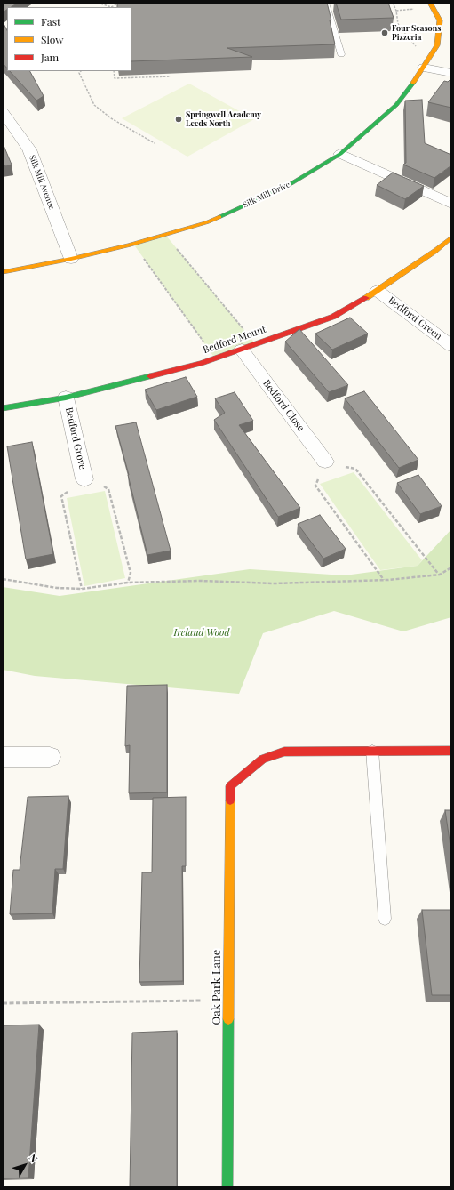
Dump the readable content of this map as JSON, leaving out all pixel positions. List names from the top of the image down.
{
  "streets": {
    "street": [
      "Silk Mill Avenue",
      "Silk Mill Drive",
      "Bedford Green",
      "Bedford Mount",
      "Bedford Close",
      "Bedford Grove",
      "Oak Park Lane"
    ]
  },
  "crossings": [
    ["Silk Mill Avenue", "Silk Mill Drive"],
    ["Bedford Green", "Bedford Mount"],
    ["Bedford Mount", "Bedford Close"],
    ["Bedford Mount", "Bedford Grove"]
  ],
  "parks": ["Ireland Wood"],
  "places": ["Four Seasons Pizzeria", "Springwell Academy Leeds North"],
  "legend": ["Fast", "Slow", "Jam"],
  "north": "top right"
}
